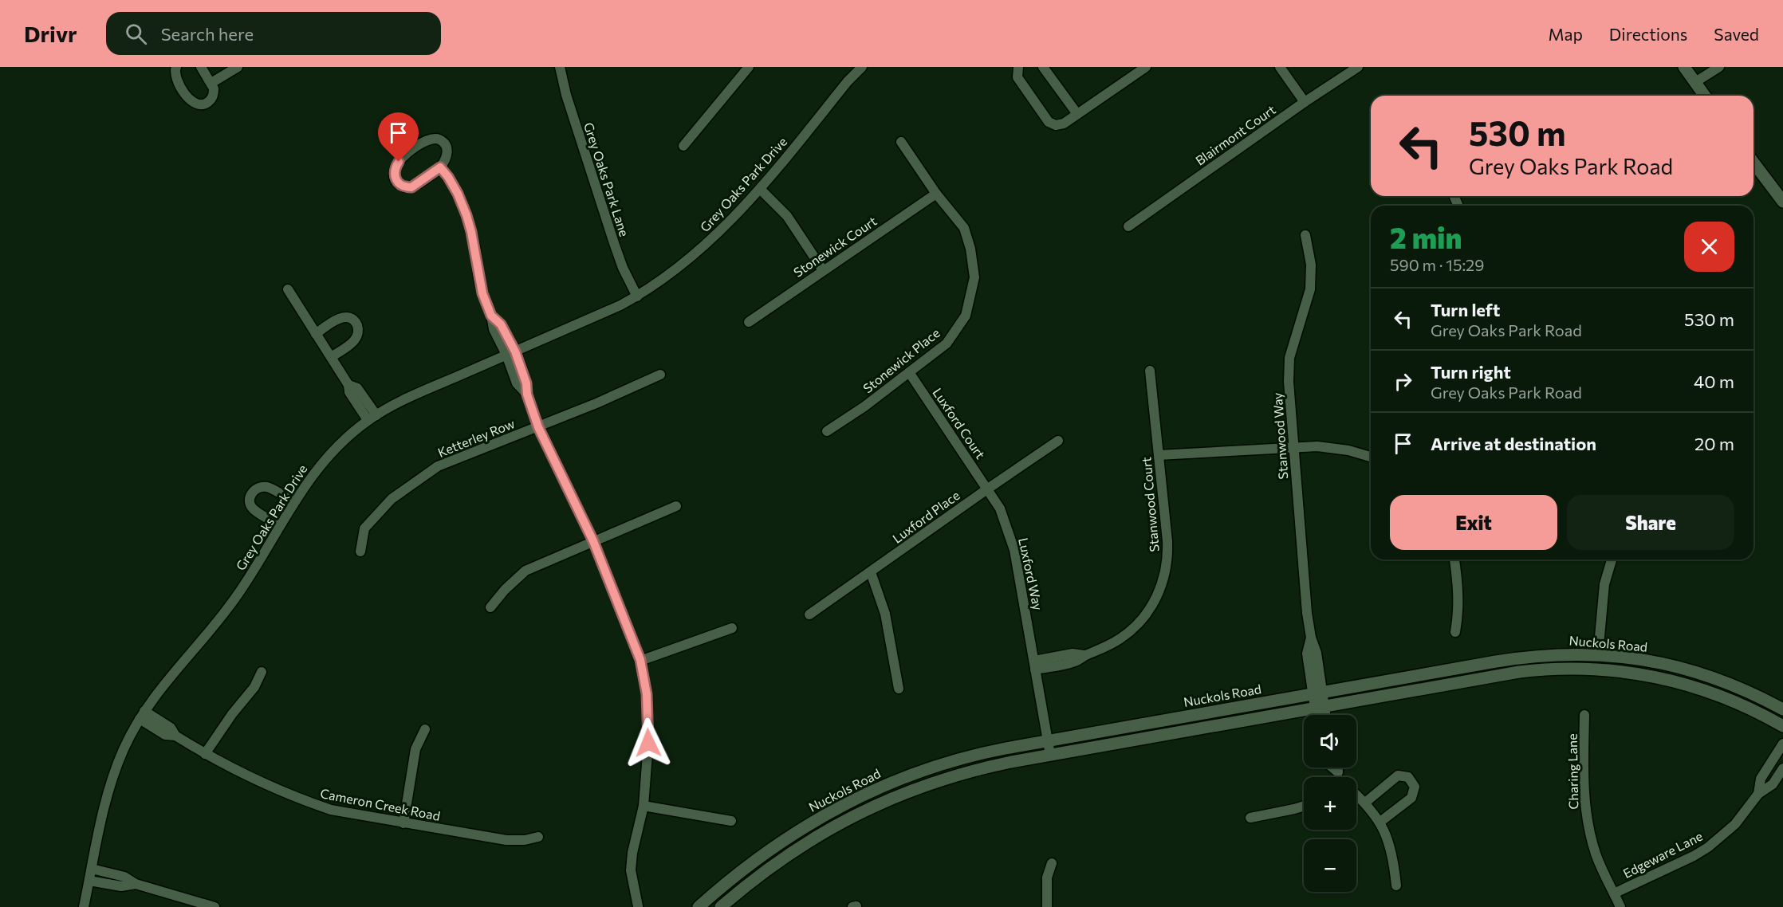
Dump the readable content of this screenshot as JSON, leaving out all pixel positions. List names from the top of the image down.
{
  "streets": {
    "main road": ["Nuckols Road"],
    "street": [
      "Blairmont Court",
      "Grey Oaks Park Lane",
      "Grey Oaks Park Drive",
      "Stonewick Court",
      "Stonewick Place",
      "Luxford Court",
      "Stanwood Way",
      "Ketterley Row",
      "Stanwood Court",
      "Luxford Place",
      "Luxford Way",
      "Charing Lane",
      "Cameron Creek Road",
      "Edgeware Lane"
    ]
  },
  "crossings": [
    ["Grey Oaks Park Lane", "Grey Oaks Park Drive"],
    ["Grey Oaks Park Drive", "Cameron Creek Road"],
    ["Stonewick Court", "Stonewick Place"],
    ["Stonewick Place", "Luxford Court"],
    ["Luxford Court", "Luxford Place"],
    ["Luxford Court", "Luxford Way"],
    ["Stanwood Way", "Nuckols Road"],
    ["Stanwood Court", "Luxford Way"],
    ["Luxford Place", "Luxford Way"],
    ["Luxford Way", "Nuckols Road"],
    ["Charing Lane", "Edgeware Lane"]
  ],
  "page": {
    "header": "Drivr",
    "search": "Search here",
    "nav": ["Map", "Directions", "Saved"],
    "turn": ["530 m", "Grey Oaks Park Road"],
    "heading": ["2 min", "590 m · 15:29"],
    "list": [
      {
        "name": "Turn left",
        "note": "Grey Oaks Park Road",
        "value": "530 m"
      },
      {
        "name": "Turn right",
        "note": "Grey Oaks Park Road",
        "value": "40 m"
      },
      {
        "name": "Arrive at destination",
        "value": "20 m"
      }
    ],
    "buttons": ["Exit", "Share"],
    "map_buttons": ["+", "−"]
  }
}
